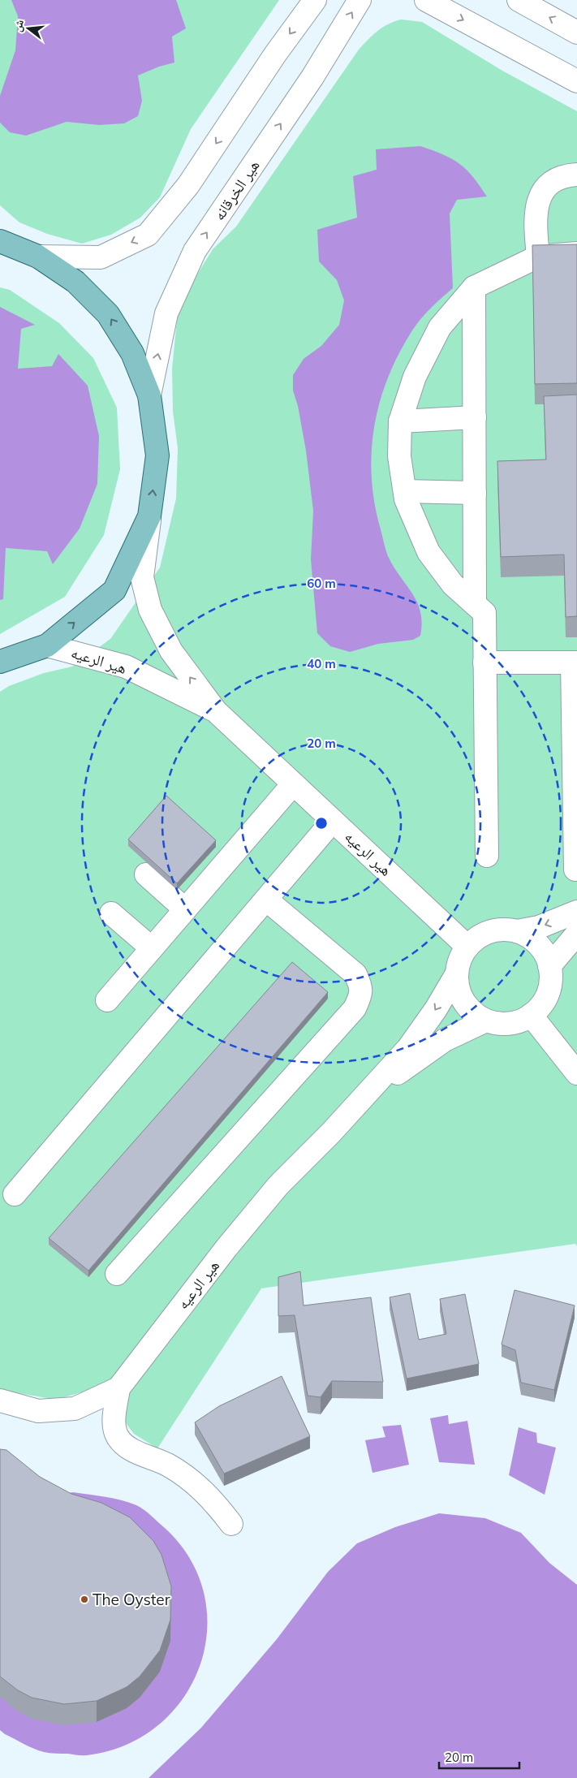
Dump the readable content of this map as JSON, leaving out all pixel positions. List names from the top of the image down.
{
  "streets": {
    "street": ["هير الخرقانه", "هير الرعيه"]
  },
  "one_way": ["هير الخرقانه"],
  "places": ["The Oyster"],
  "scale_bar": "20 m",
  "north": "left",
  "rings": ["60 m", "40 m", "20 m"]
}
